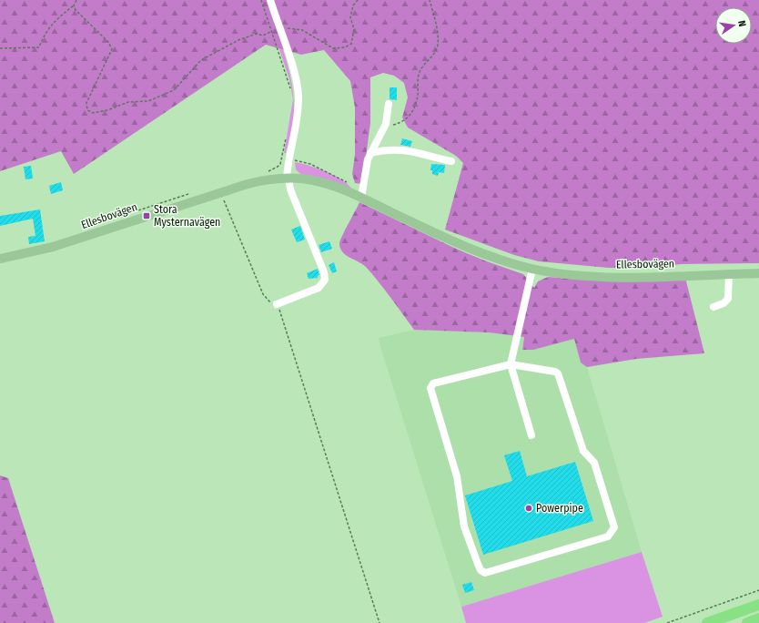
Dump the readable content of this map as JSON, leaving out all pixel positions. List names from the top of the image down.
{
  "streets": {
    "main road": ["Ellesbovägen"]
  },
  "places": {
    "transit": ["Stora Mysternavägen"],
    "other": ["Powerpipe"]
  },
  "north": "right"
}
